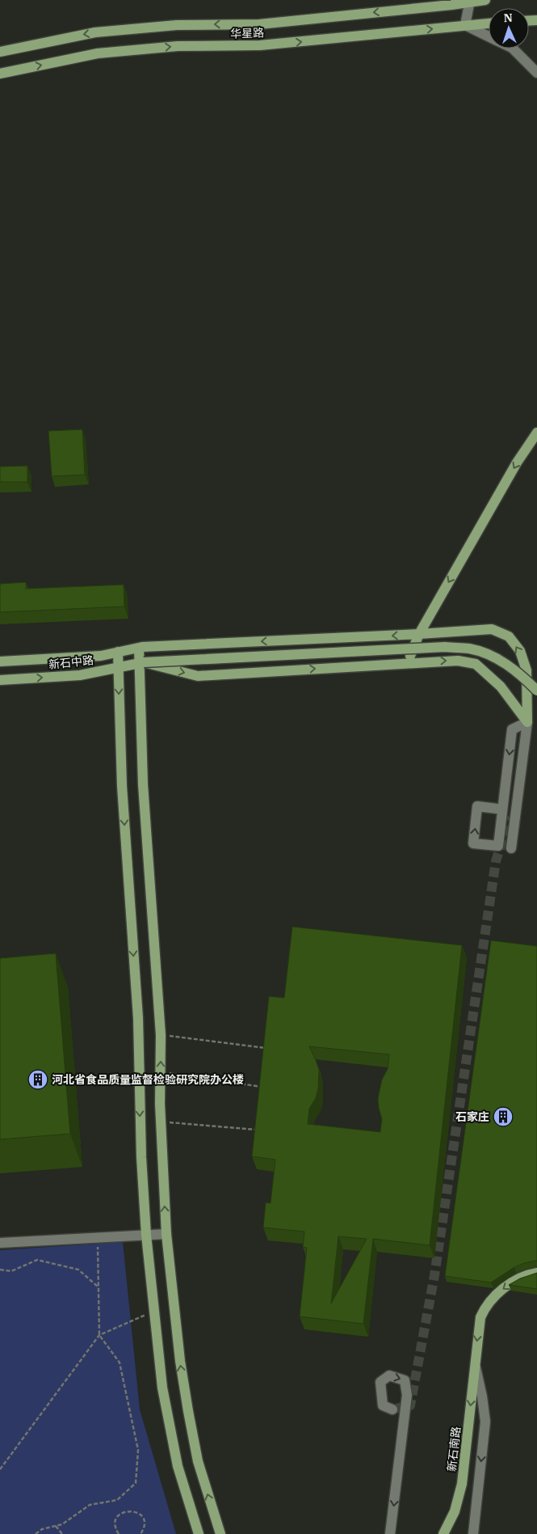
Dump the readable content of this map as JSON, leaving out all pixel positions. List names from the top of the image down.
{
  "streets": {
    "main road": ["华星路", "新石中路", "新石南路"]
  },
  "one_way": ["新石南路"],
  "places": {
    "building": ["河北省食品质量监督检验研究院办公楼", "石家庄"]
  },
  "north": "top"
}
